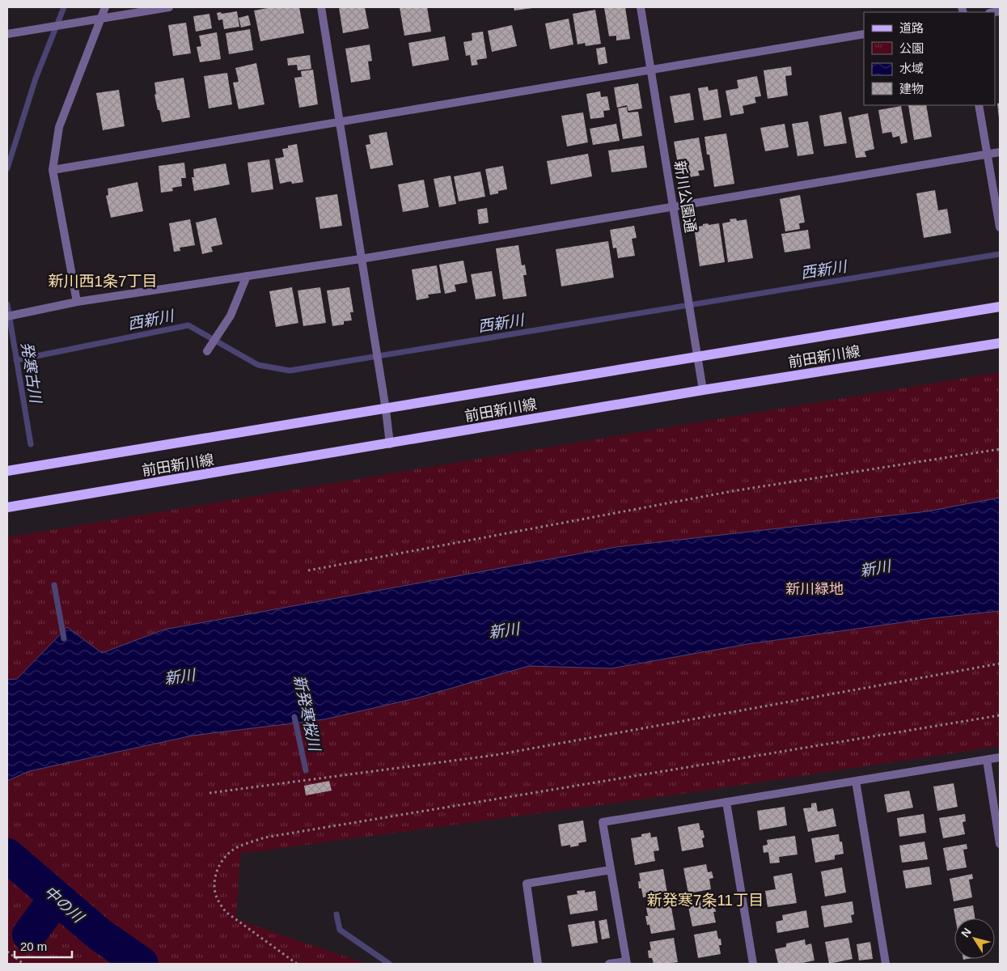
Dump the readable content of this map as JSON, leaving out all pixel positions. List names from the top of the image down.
{
  "streets": {
    "main road": ["前田新川線"],
    "street": ["新川公園通"]
  },
  "crossings": [
    ["新川公園通", "前田新川線"]
  ],
  "districts": ["新川西1条7丁目", "新発寒7条11丁目"],
  "water": [
    "西新川",
    "発寒古川",
    "新川",
    "新発寒桜川",
    "中の川"
  ],
  "parks": ["新川緑地"],
  "legend": [
    "道路",
    "公園",
    "水域",
    "建物"
  ],
  "scale_bar": "20 m",
  "north": "top left"
}
